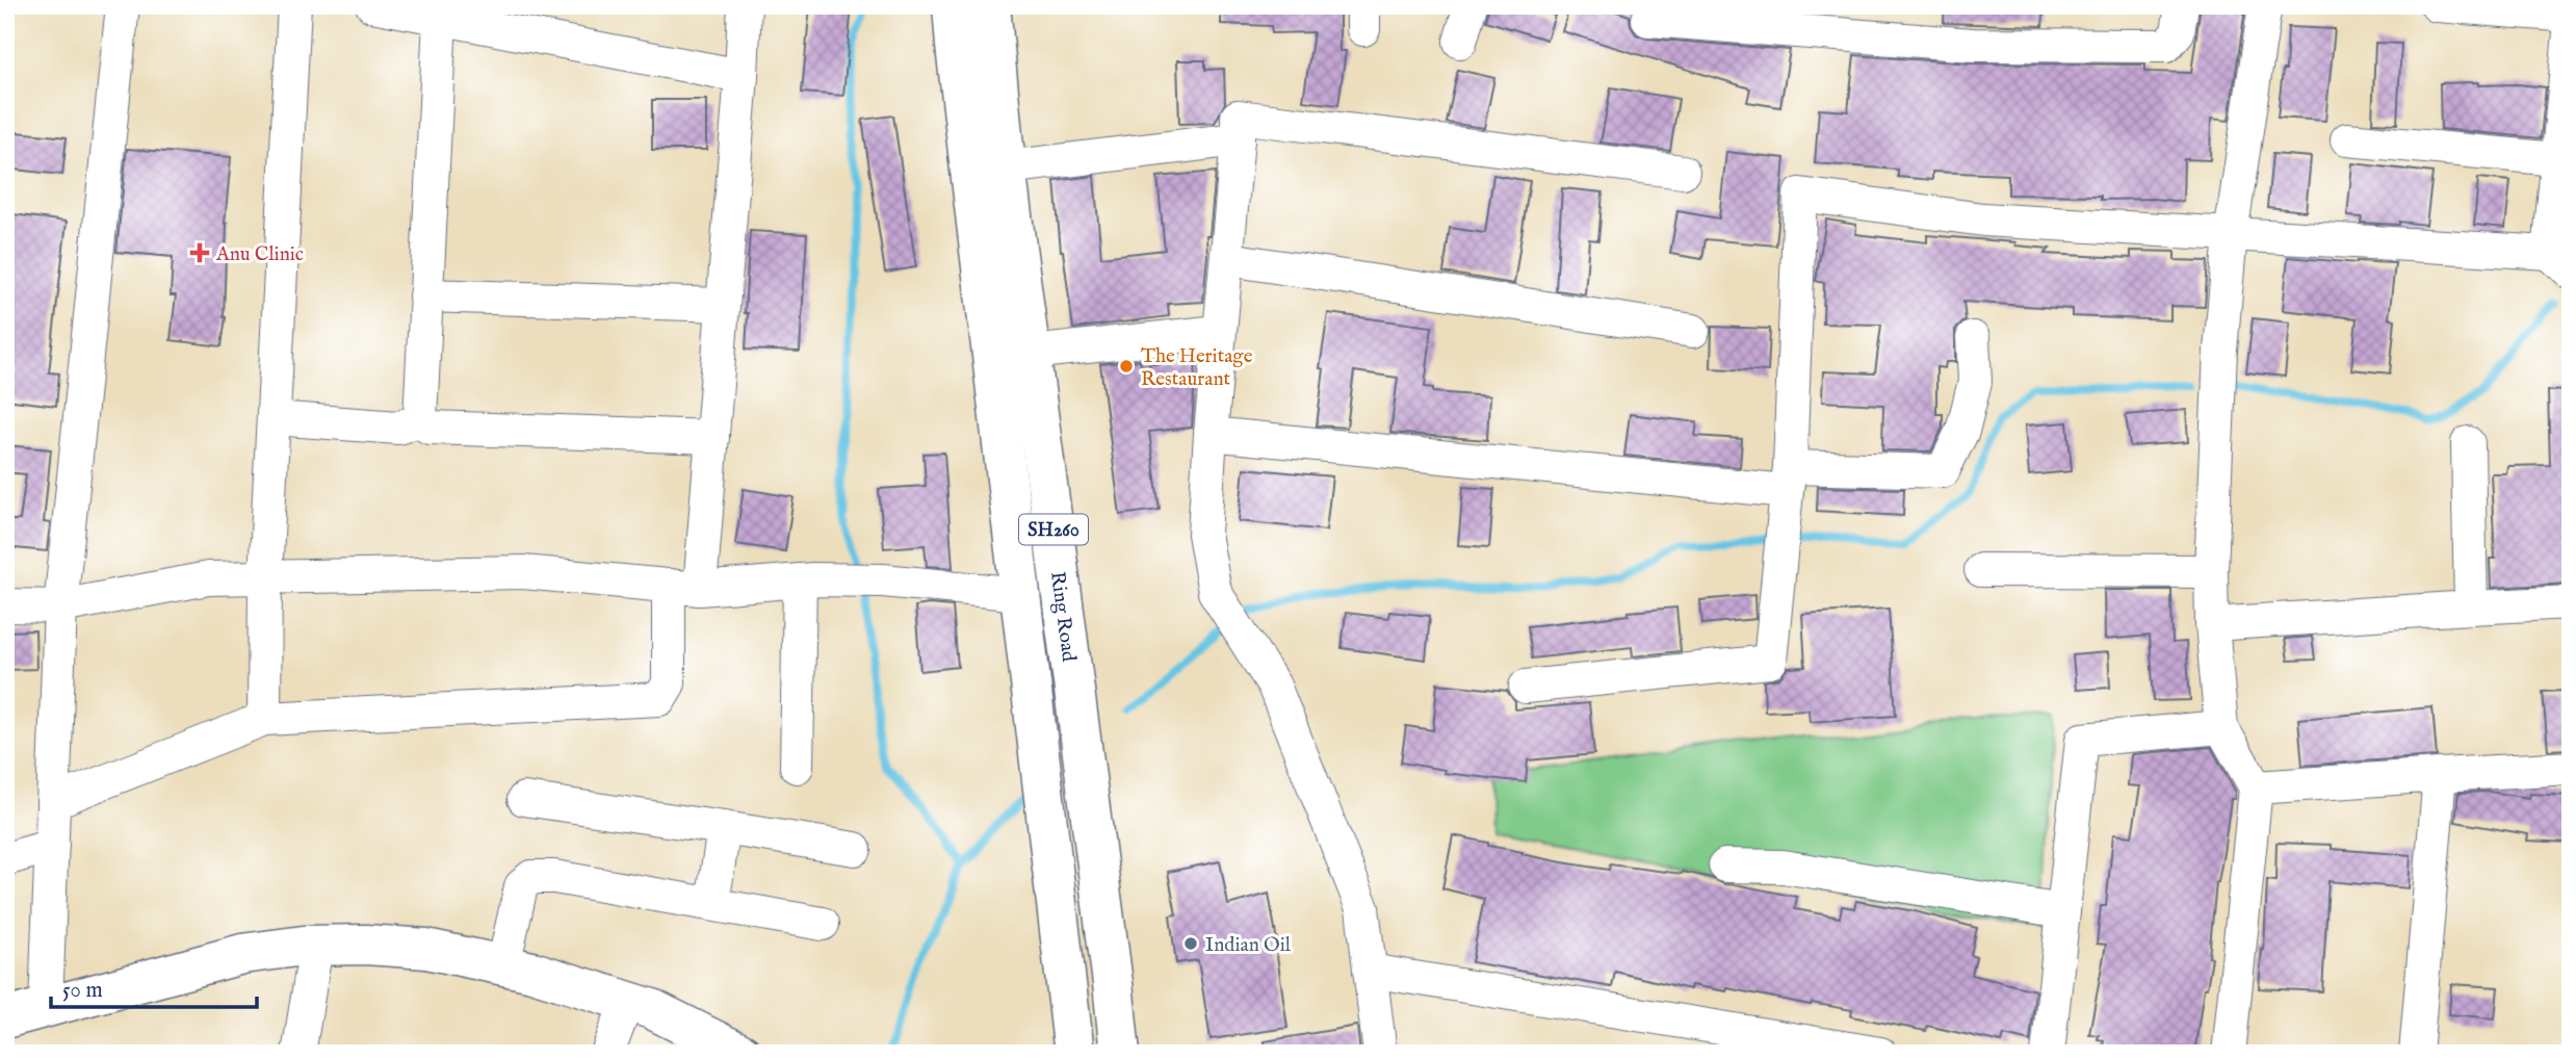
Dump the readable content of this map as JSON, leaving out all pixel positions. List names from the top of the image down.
{
  "streets": {
    "main road": ["SH260", "Ring Road"]
  },
  "places": {
    "health": ["Anu Clinic"],
    "other": ["The Heritage Restaurant", "Indian Oil"]
  },
  "scale_bar": "50 m"
}
